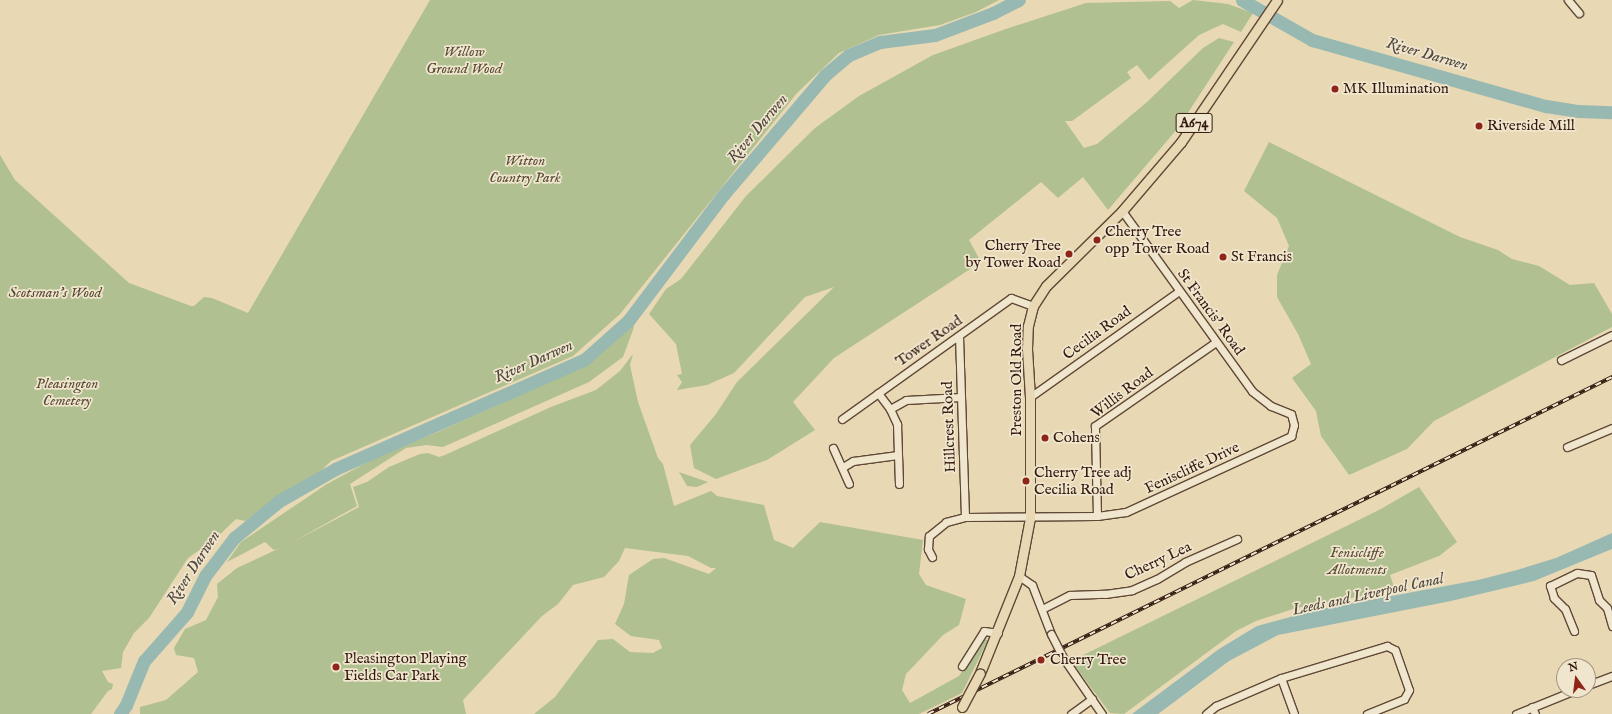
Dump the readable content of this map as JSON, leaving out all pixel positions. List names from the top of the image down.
{
  "streets": {
    "main road": ["A674", "Preston Old Road"],
    "street": [
      "St Francis' Road",
      "Cecilia Road",
      "Tower Road",
      "Willis Road",
      "Hillcrest Road",
      "Feniscliffe Drive",
      "Cherry Lea"
    ]
  },
  "crossings": [
    ["St Francis' Road", "Cecilia Road"],
    ["St Francis' Road", "Preston Old Road"],
    ["St Francis' Road", "Willis Road"],
    ["St Francis' Road", "Feniscliffe Drive"],
    ["Cecilia Road", "Preston Old Road"],
    ["Tower Road", "Preston Old Road"],
    ["Tower Road", "Hillcrest Road"],
    ["Preston Old Road", "Feniscliffe Drive"],
    ["Willis Road", "Feniscliffe Drive"],
    ["Hillcrest Road", "Feniscliffe Drive"]
  ],
  "water": ["River Darwen", "Leeds and Liverpool Canal"],
  "parks": [
    "Willow Ground Wood",
    "Witton Country Park",
    "Scotsman's Wood",
    "Pleasington Cemetery",
    "Feniscliffe Allotments"
  ],
  "places": [
    "MK Illumination",
    "Riverside Mill",
    "Cherry Tree opp Tower Road",
    "Cherry Tree by Tower Road",
    "St Francis",
    "Cohens",
    "Cherry Tree adj Cecilia Road",
    "Cherry Tree",
    "Pleasington Playing Fields Car Park"
  ],
  "north": "top"
}
